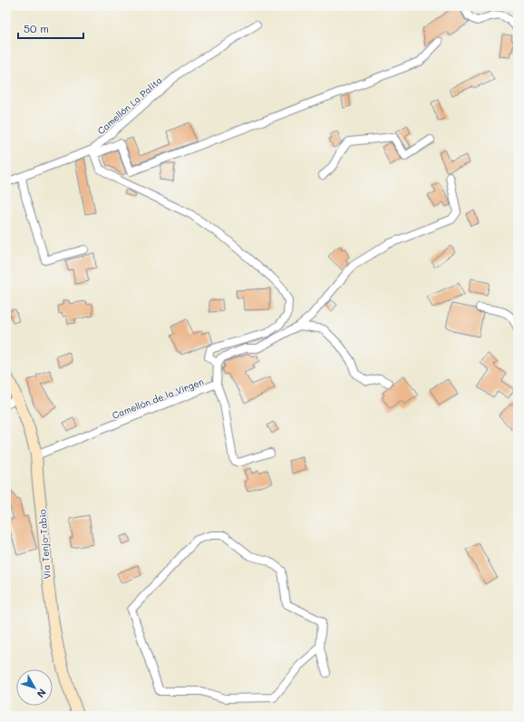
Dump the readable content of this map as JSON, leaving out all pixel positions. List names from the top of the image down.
{
  "streets": {
    "main road": ["Vía Tenjo-Tabio"],
    "street": ["Camellón La Palita", "Camellón de la Virgen"]
  },
  "crossings": [
    ["Camellón de la Virgen", "Vía Tenjo-Tabio"]
  ],
  "scale_bar": "50 m",
  "north": "bottom right"
}
